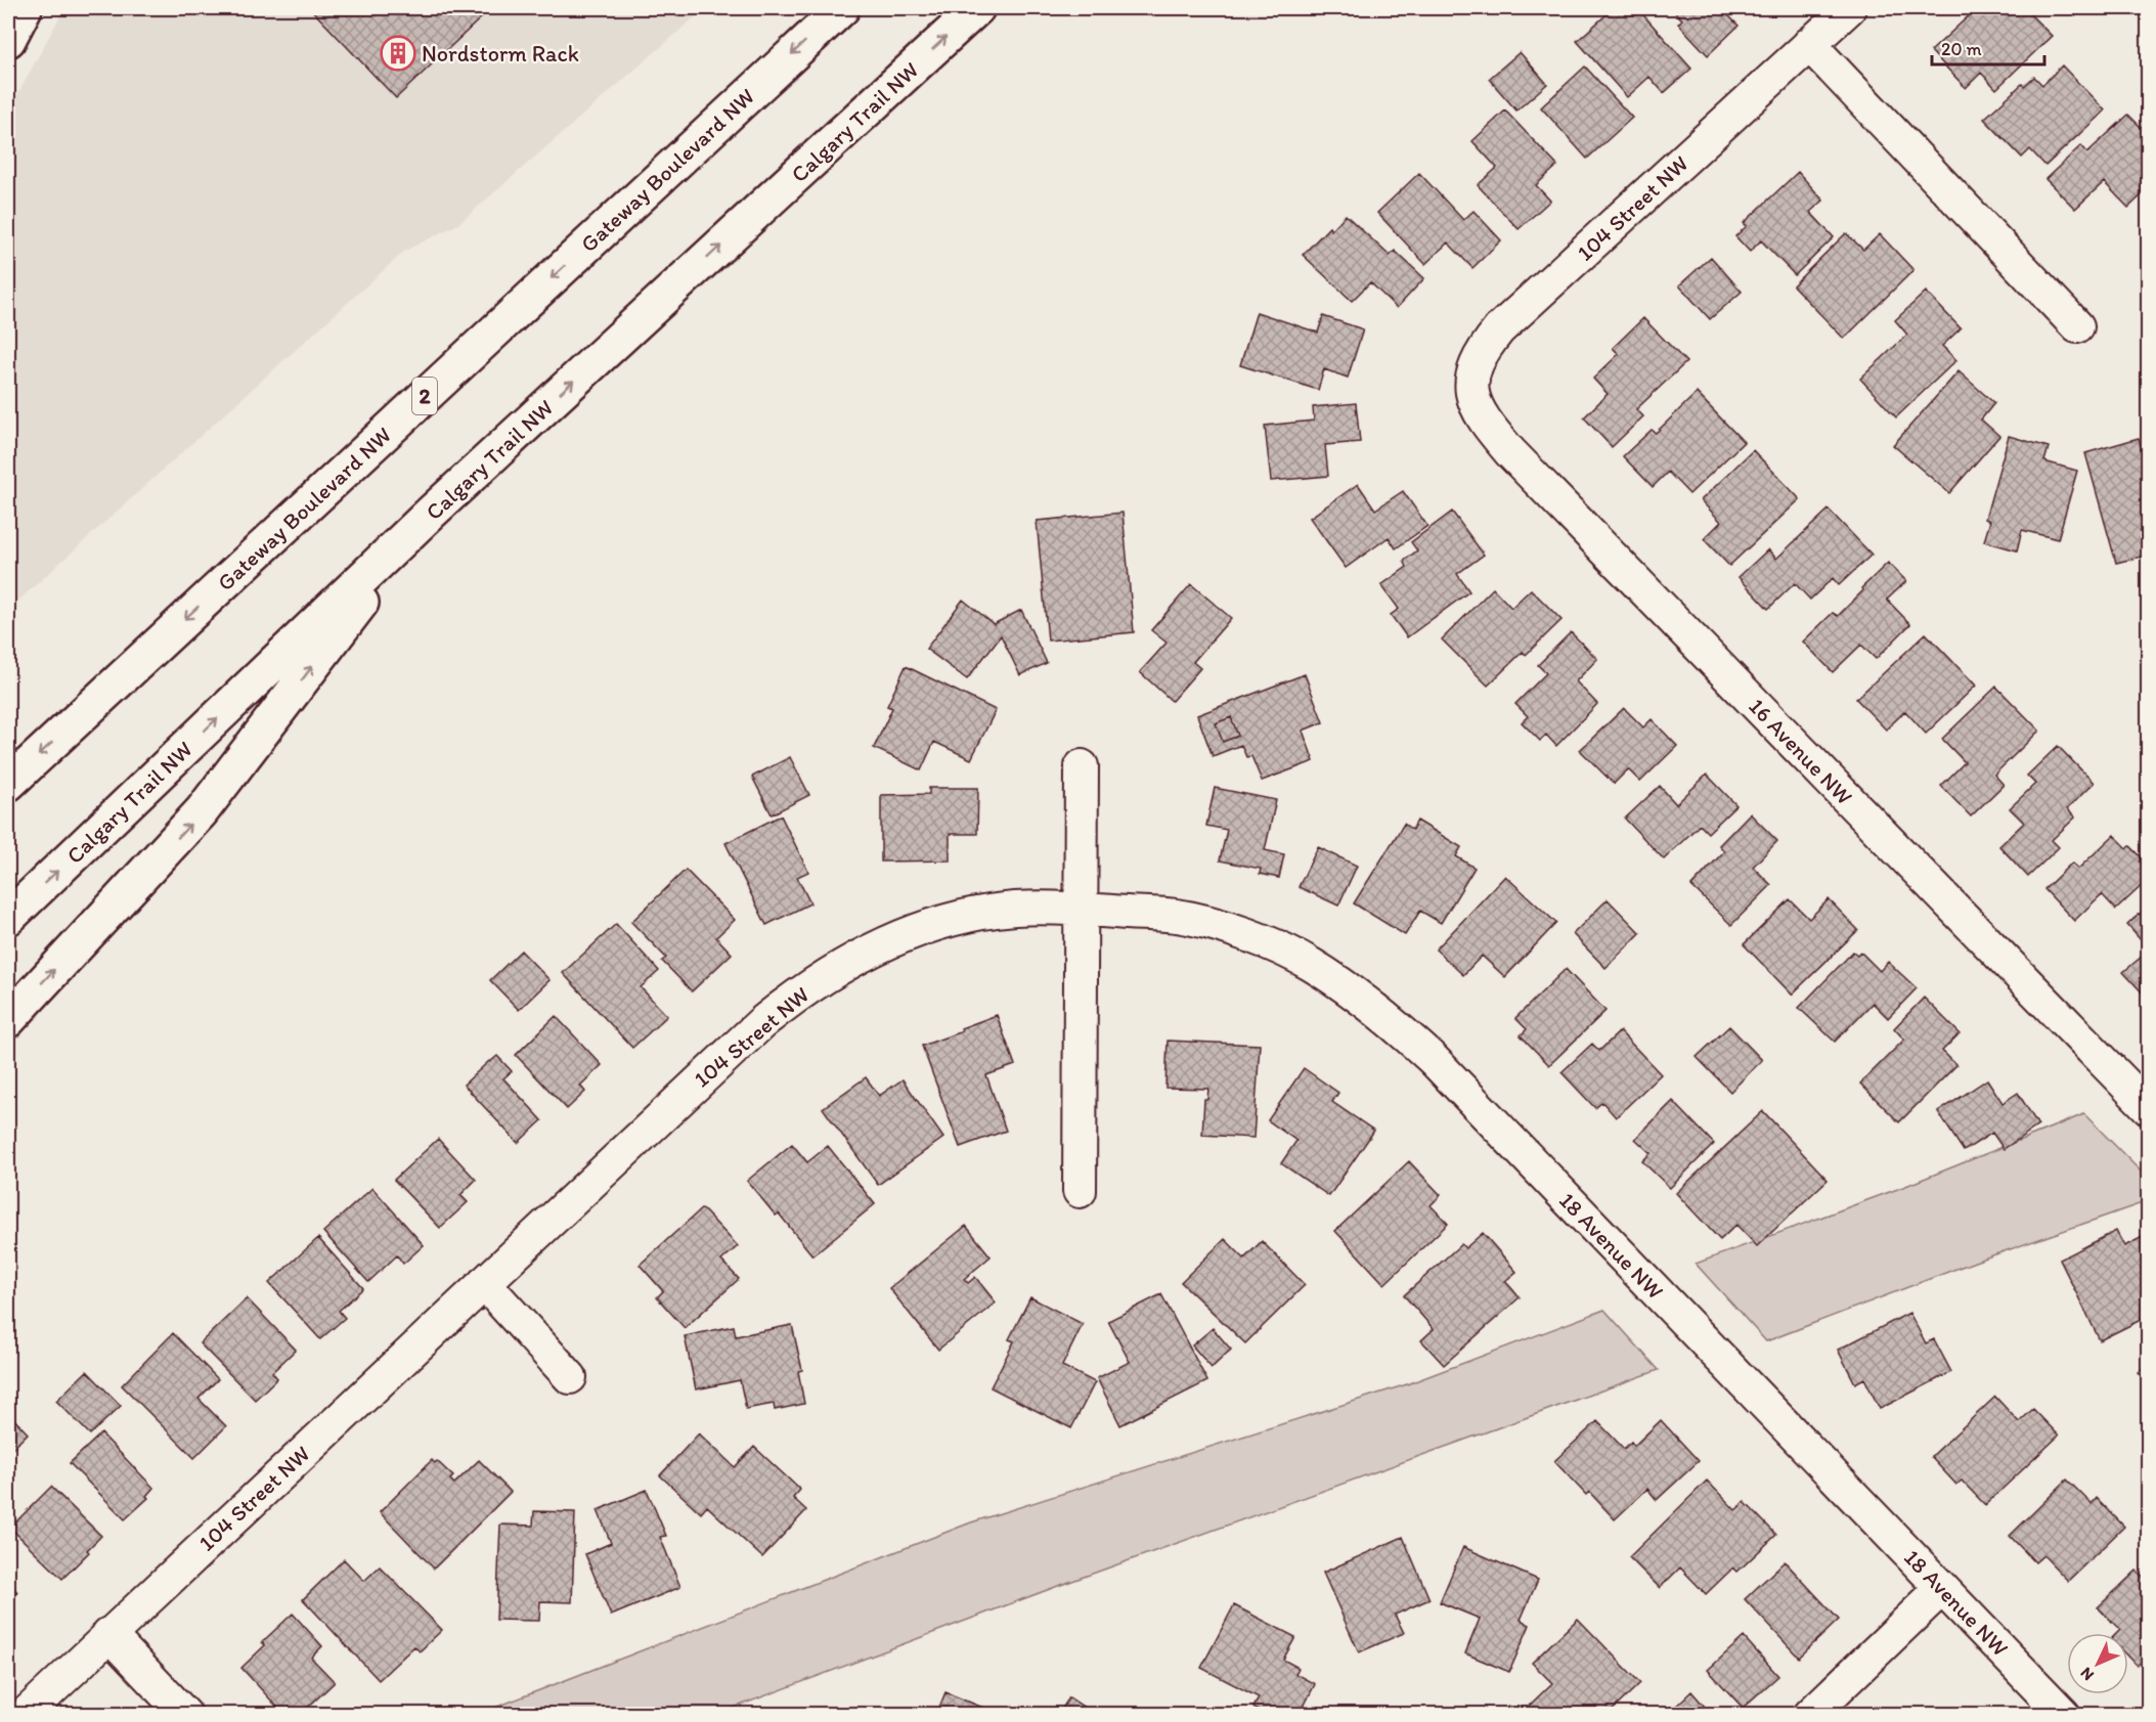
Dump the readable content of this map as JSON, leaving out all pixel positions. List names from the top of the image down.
{
  "streets": {
    "main road": ["Calgary Trail NW", "Gateway Boulevard NW", "2"],
    "street": ["104 Street NW", "16 Avenue NW", "18 Avenue NW"]
  },
  "crossings": [
    ["104 Street NW", "16 Avenue NW"],
    ["104 Street NW", "18 Avenue NW"]
  ],
  "places": {
    "building": ["Nordstorm Rack"]
  },
  "scale_bar": "20 m",
  "north": "bottom left"
}
